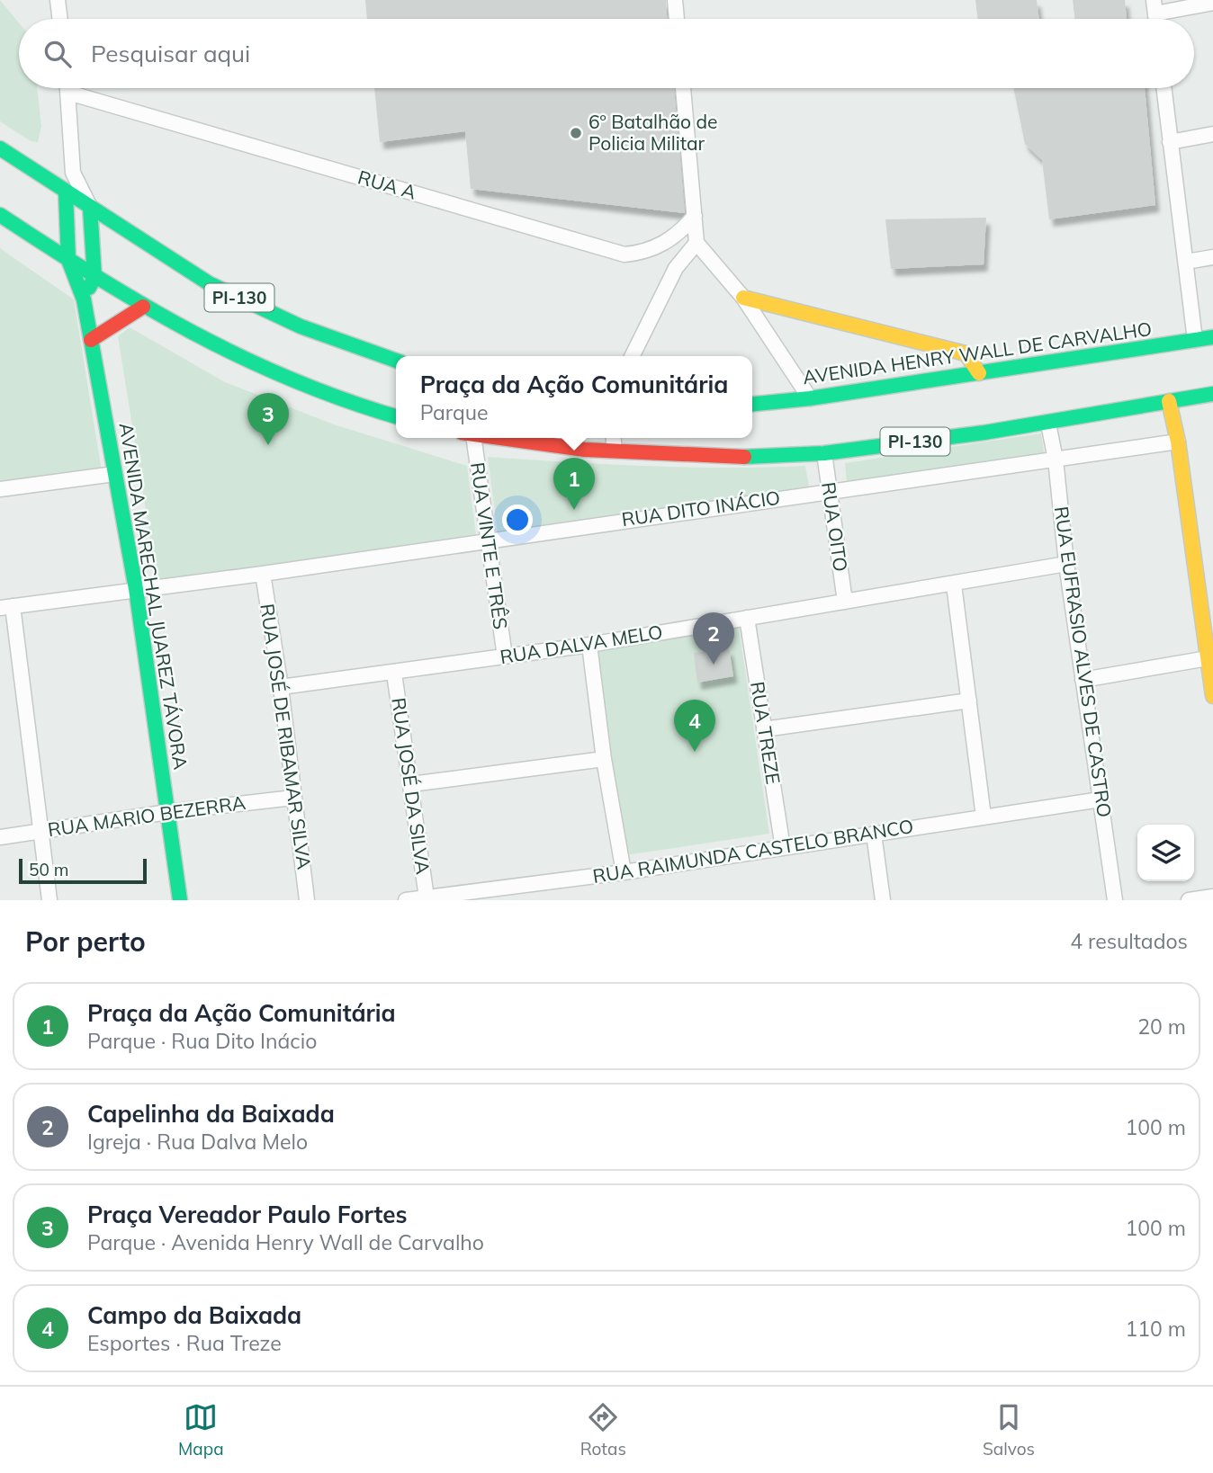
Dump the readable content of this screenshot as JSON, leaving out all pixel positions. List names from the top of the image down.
{
  "streets": {
    "main road": ["PI-130", "AVENIDA HENRY WALL DE CARVALHO", "AVENIDA MARECHAL JUAREZ TÁVORA"],
    "street": [
      "RUA A",
      "RUA DITO INÁCIO",
      "RUA OITO",
      "RUA VINTE E TRÊS",
      "RUA DALVA MELO",
      "RUA EUFRASIO ALVES DE CASTRO",
      "RUA TREZE",
      "RUA JOSÉ DE RIBAMAR SILVA",
      "RUA JOSÉ DA SILVA",
      "RUA MARIO BEZERRA",
      "RUA RAIMUNDA CASTELO BRANCO"
    ]
  },
  "crossings": [
    ["PI-130", "RUA OITO"],
    ["PI-130", "AVENIDA MARECHAL JUAREZ TÁVORA"],
    ["PI-130", "RUA EUFRASIO ALVES DE CASTRO"],
    ["RUA DITO INÁCIO", "RUA OITO"],
    ["RUA DITO INÁCIO", "RUA VINTE E TRÊS"],
    ["RUA DITO INÁCIO", "AVENIDA MARECHAL JUAREZ TÁVORA"],
    ["RUA DITO INÁCIO", "RUA EUFRASIO ALVES DE CASTRO"],
    ["RUA DITO INÁCIO", "RUA JOSÉ DE RIBAMAR SILVA"],
    ["RUA OITO", "RUA DALVA MELO"],
    ["RUA VINTE E TRÊS", "RUA DALVA MELO"],
    ["AVENIDA MARECHAL JUAREZ TÁVORA", "RUA MARIO BEZERRA"],
    ["RUA DALVA MELO", "RUA EUFRASIO ALVES DE CASTRO"],
    ["RUA DALVA MELO", "RUA TREZE"],
    ["RUA DALVA MELO", "RUA JOSÉ DE RIBAMAR SILVA"],
    ["RUA DALVA MELO", "RUA JOSÉ DA SILVA"],
    ["RUA EUFRASIO ALVES DE CASTRO", "RUA RAIMUNDA CASTELO BRANCO"],
    ["RUA TREZE", "RUA RAIMUNDA CASTELO BRANCO"],
    ["RUA JOSÉ DE RIBAMAR SILVA", "RUA MARIO BEZERRA"],
    ["RUA JOSÉ DA SILVA", "RUA RAIMUNDA CASTELO BRANCO"]
  ],
  "places": ["6º Batalhão de Policia Militar"],
  "scale_bar": "50 m",
  "page": {
    "search": "Pesquisar aqui",
    "popup": ["Praça da Ação Comunitária", "Parque"],
    "pins": [
      "3",
      "1",
      "2",
      "4"
    ],
    "scale": "50 m",
    "heading": ["Por perto", "4 resultados"],
    "list": [
      {
        "mark": "1",
        "name": "Praça da Ação Comunitária",
        "note": "Parque · Rua Dito Inácio",
        "value": "20 m"
      },
      {
        "mark": "2",
        "name": "Capelinha da Baixada",
        "note": "Igreja · Rua Dalva Melo",
        "value": "100 m"
      },
      {
        "mark": "3",
        "name": "Praça Vereador Paulo Fortes",
        "note": "Parque · Avenida Henry Wall de Carvalho",
        "value": "100 m"
      },
      {
        "mark": "4",
        "name": "Campo da Baixada",
        "note": "Esportes · Rua Treze",
        "value": "110 m"
      }
    ],
    "nav": ["Mapa", "Rotas", "Salvos"]
  }
}
